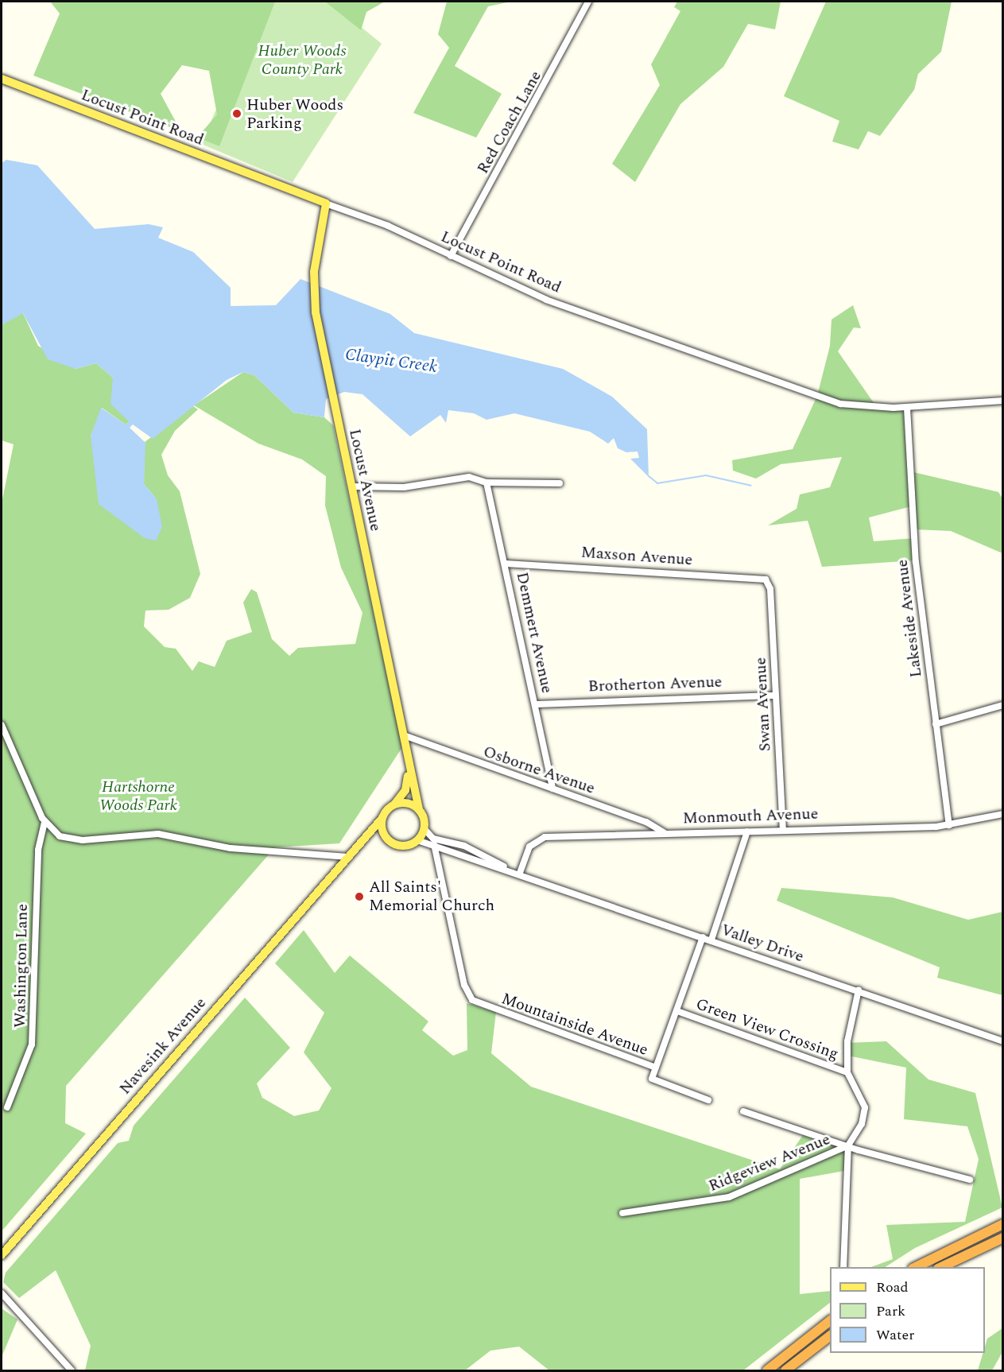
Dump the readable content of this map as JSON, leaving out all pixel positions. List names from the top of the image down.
{
  "streets": {
    "main road": ["Locust Point Road", "Locust Avenue", "Navesink Avenue"],
    "street": [
      "Red Coach Lane",
      "Maxson Avenue",
      "Lakeside Avenue",
      "Demmert Avenue",
      "Brotherton Avenue",
      "Swan Avenue",
      "Osborne Avenue",
      "Monmouth Avenue",
      "Valley Drive",
      "Washington Lane",
      "Mountainside Avenue",
      "Green View Crossing",
      "Ridgeview Avenue"
    ]
  },
  "crossings": [
    ["Locust Point Road", "Red Coach Lane"],
    ["Locust Point Road", "Locust Avenue"],
    ["Locust Point Road", "Lakeside Avenue"],
    ["Locust Avenue", "Osborne Avenue"],
    ["Locust Avenue", "Valley Drive"],
    ["Locust Avenue", "Navesink Avenue"],
    ["Maxson Avenue", "Demmert Avenue"],
    ["Maxson Avenue", "Swan Avenue"],
    ["Lakeside Avenue", "Monmouth Avenue"],
    ["Demmert Avenue", "Brotherton Avenue"],
    ["Demmert Avenue", "Osborne Avenue"],
    ["Brotherton Avenue", "Swan Avenue"],
    ["Swan Avenue", "Monmouth Avenue"],
    ["Osborne Avenue", "Monmouth Avenue"],
    ["Monmouth Avenue", "Valley Drive"],
    ["Valley Drive", "Mountainside Avenue"],
    ["Valley Drive", "Navesink Avenue"],
    ["Valley Drive", "Ridgeview Avenue"],
    ["Green View Crossing", "Ridgeview Avenue"]
  ],
  "water": ["Claypit Creek"],
  "parks": ["Huber Woods County Park", "Hartshorne Woods Park"],
  "places": ["Huber Woods Parking", "All Saints' Memorial Church"],
  "legend": ["Road", "Park", "Water"]
}
